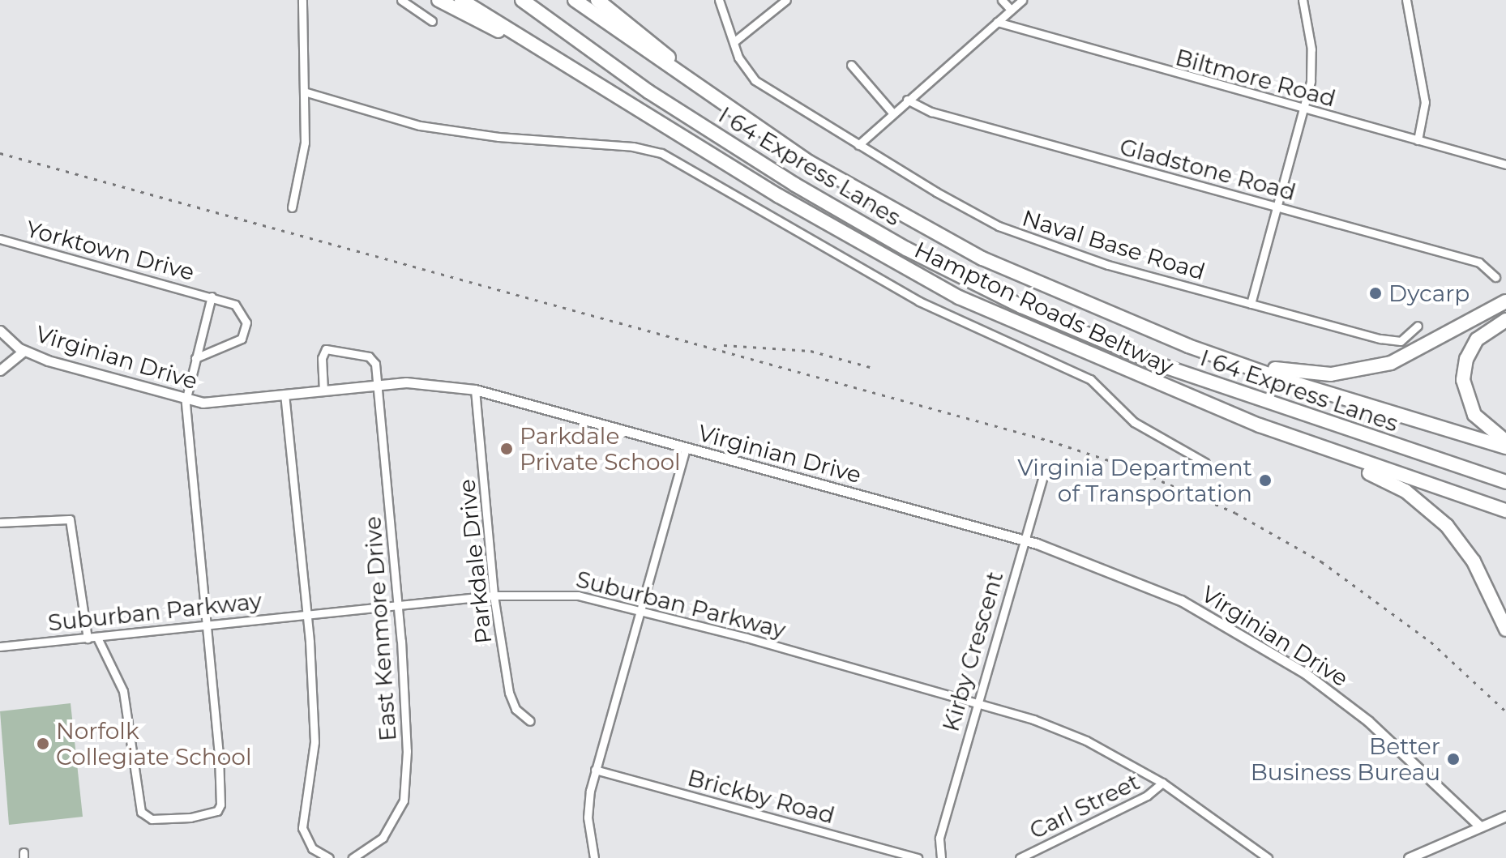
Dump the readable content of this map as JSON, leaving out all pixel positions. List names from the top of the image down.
{
  "streets": {
    "highway": ["I 64 Express Lanes", "Hampton Roads Beltway"],
    "street": [
      "Biltmore Road",
      "Gladstone Road",
      "Naval Base Road",
      "Yorktown Drive",
      "Virginian Drive",
      "Parkdale Drive",
      "Suburban Parkway",
      "East Kenmore Drive",
      "Kirby Crescent",
      "Brickby Road",
      "Carl Street"
    ]
  },
  "crossings": [
    ["Yorktown Drive", "Virginian Drive"],
    ["Yorktown Drive", "Suburban Parkway"],
    ["Virginian Drive", "Parkdale Drive"],
    ["Virginian Drive", "East Kenmore Drive"],
    ["Virginian Drive", "Kirby Crescent"],
    ["Parkdale Drive", "Suburban Parkway"],
    ["Suburban Parkway", "East Kenmore Drive"],
    ["Suburban Parkway", "Kirby Crescent"],
    ["Suburban Parkway", "Carl Street"]
  ],
  "places": [
    "Dycarp",
    "Parkdale Private School",
    "Virginia Department of Transportation",
    "Norfolk Collegiate School",
    "Better Business Bureau"
  ]
}
